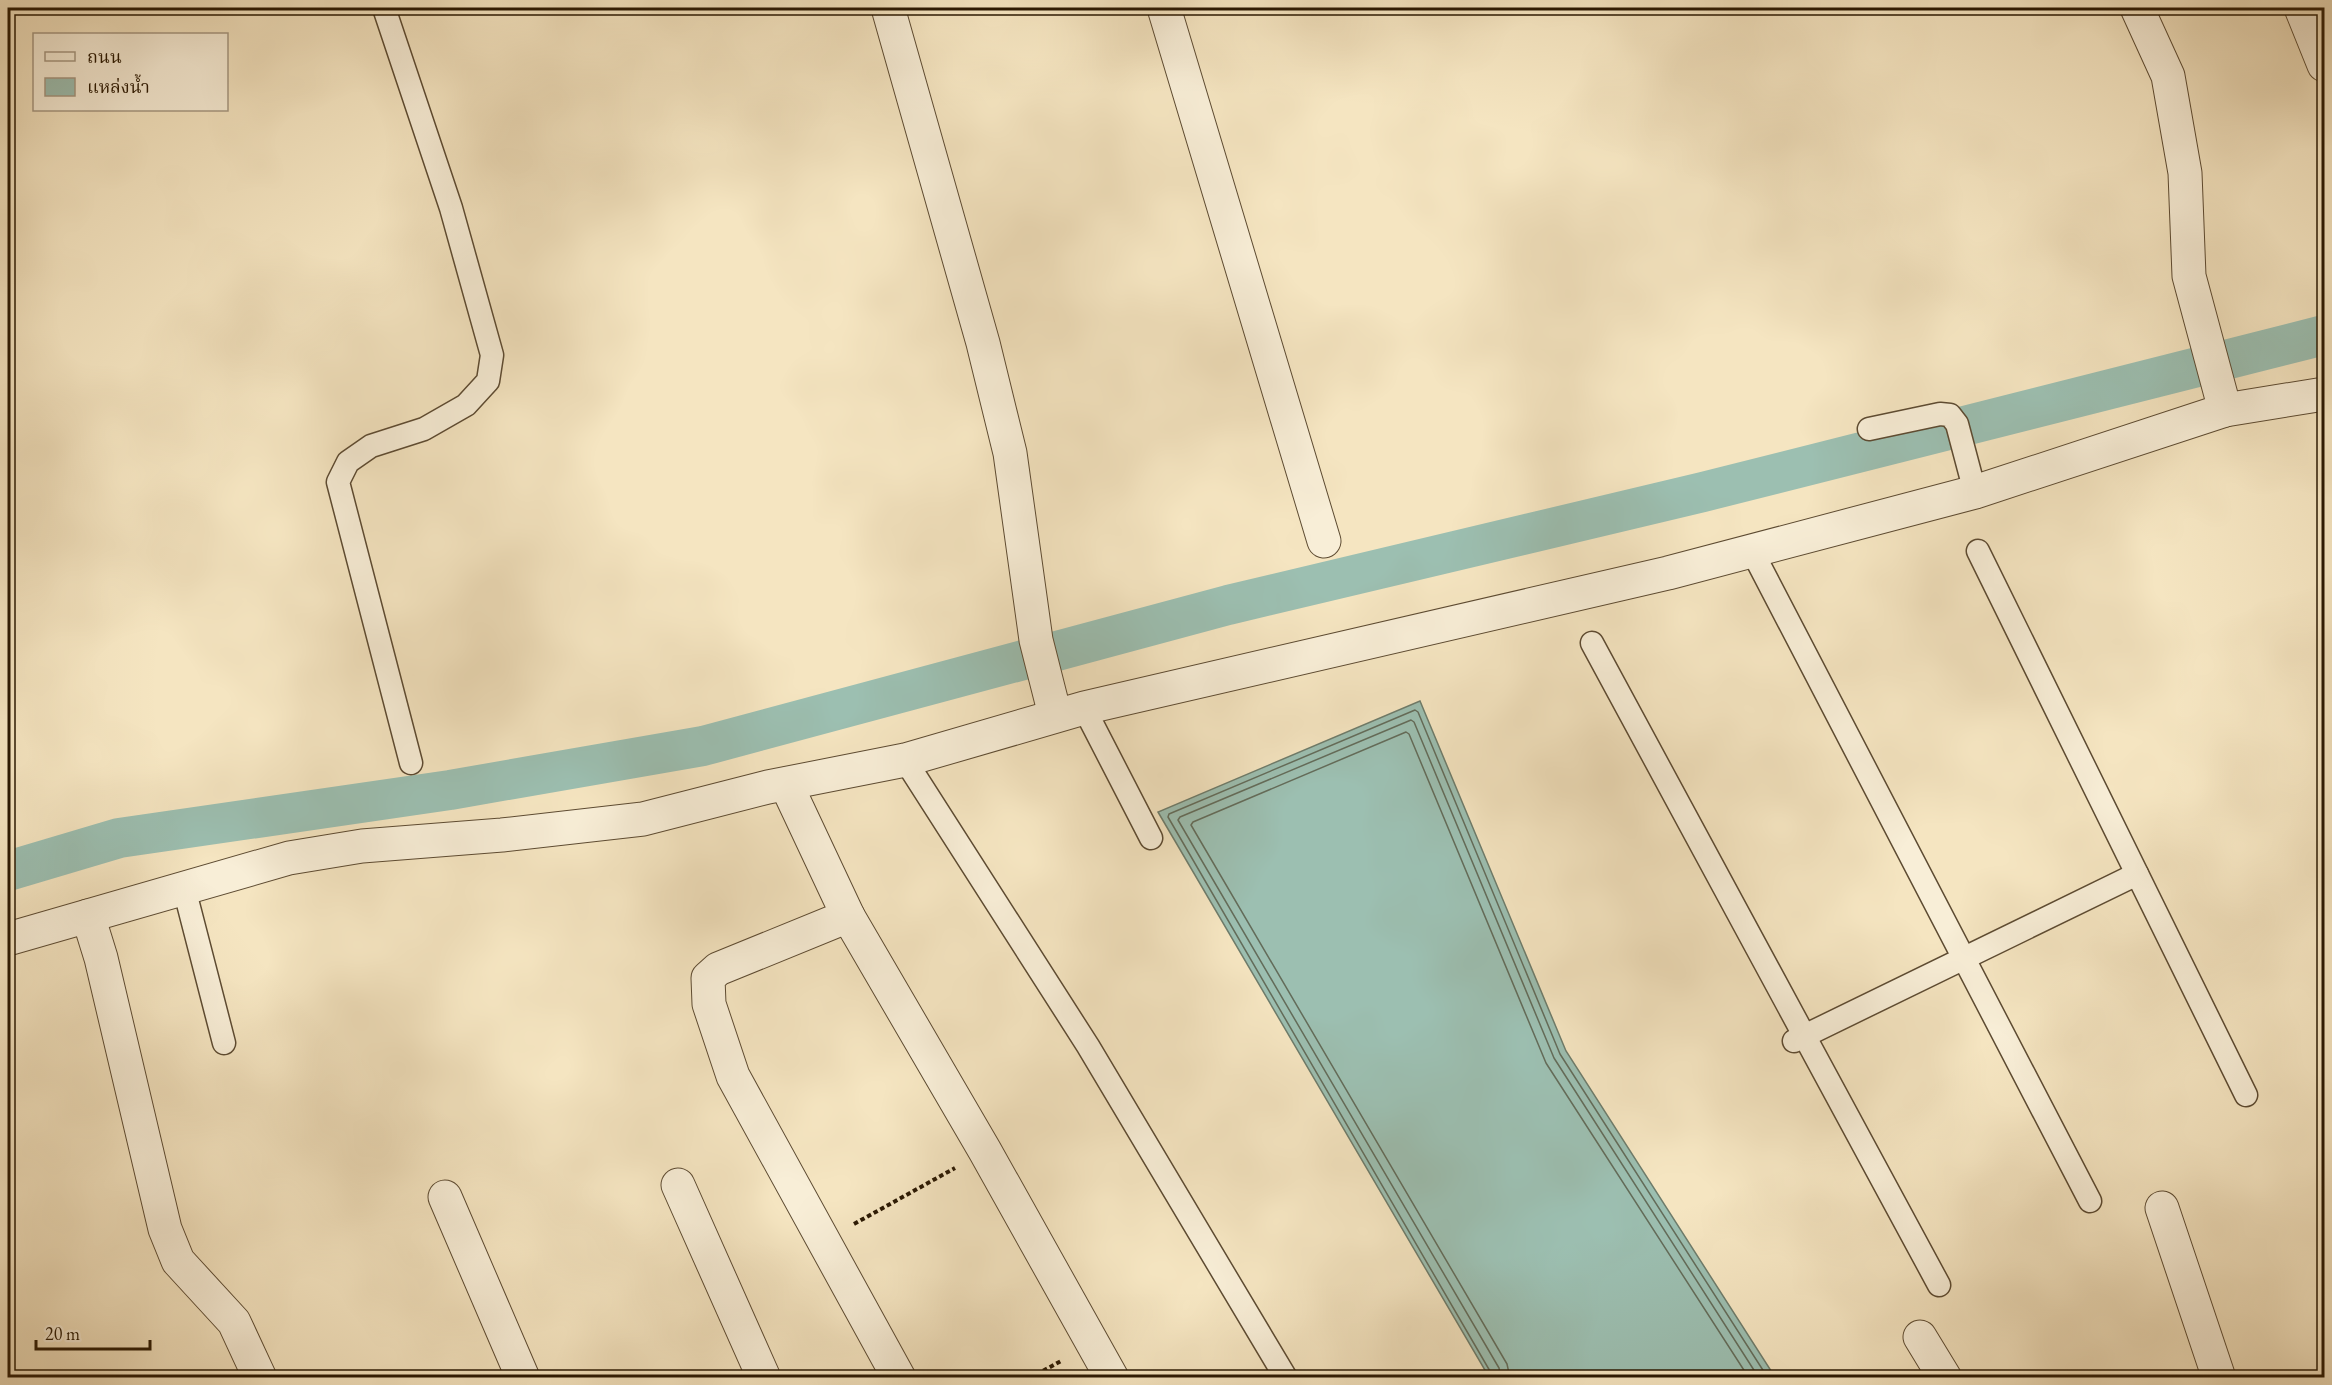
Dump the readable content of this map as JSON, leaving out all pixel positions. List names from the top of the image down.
{
  "legend": ["ถนน", "แหล่งน้ำ"],
  "scale_bar": "20 m"
}
